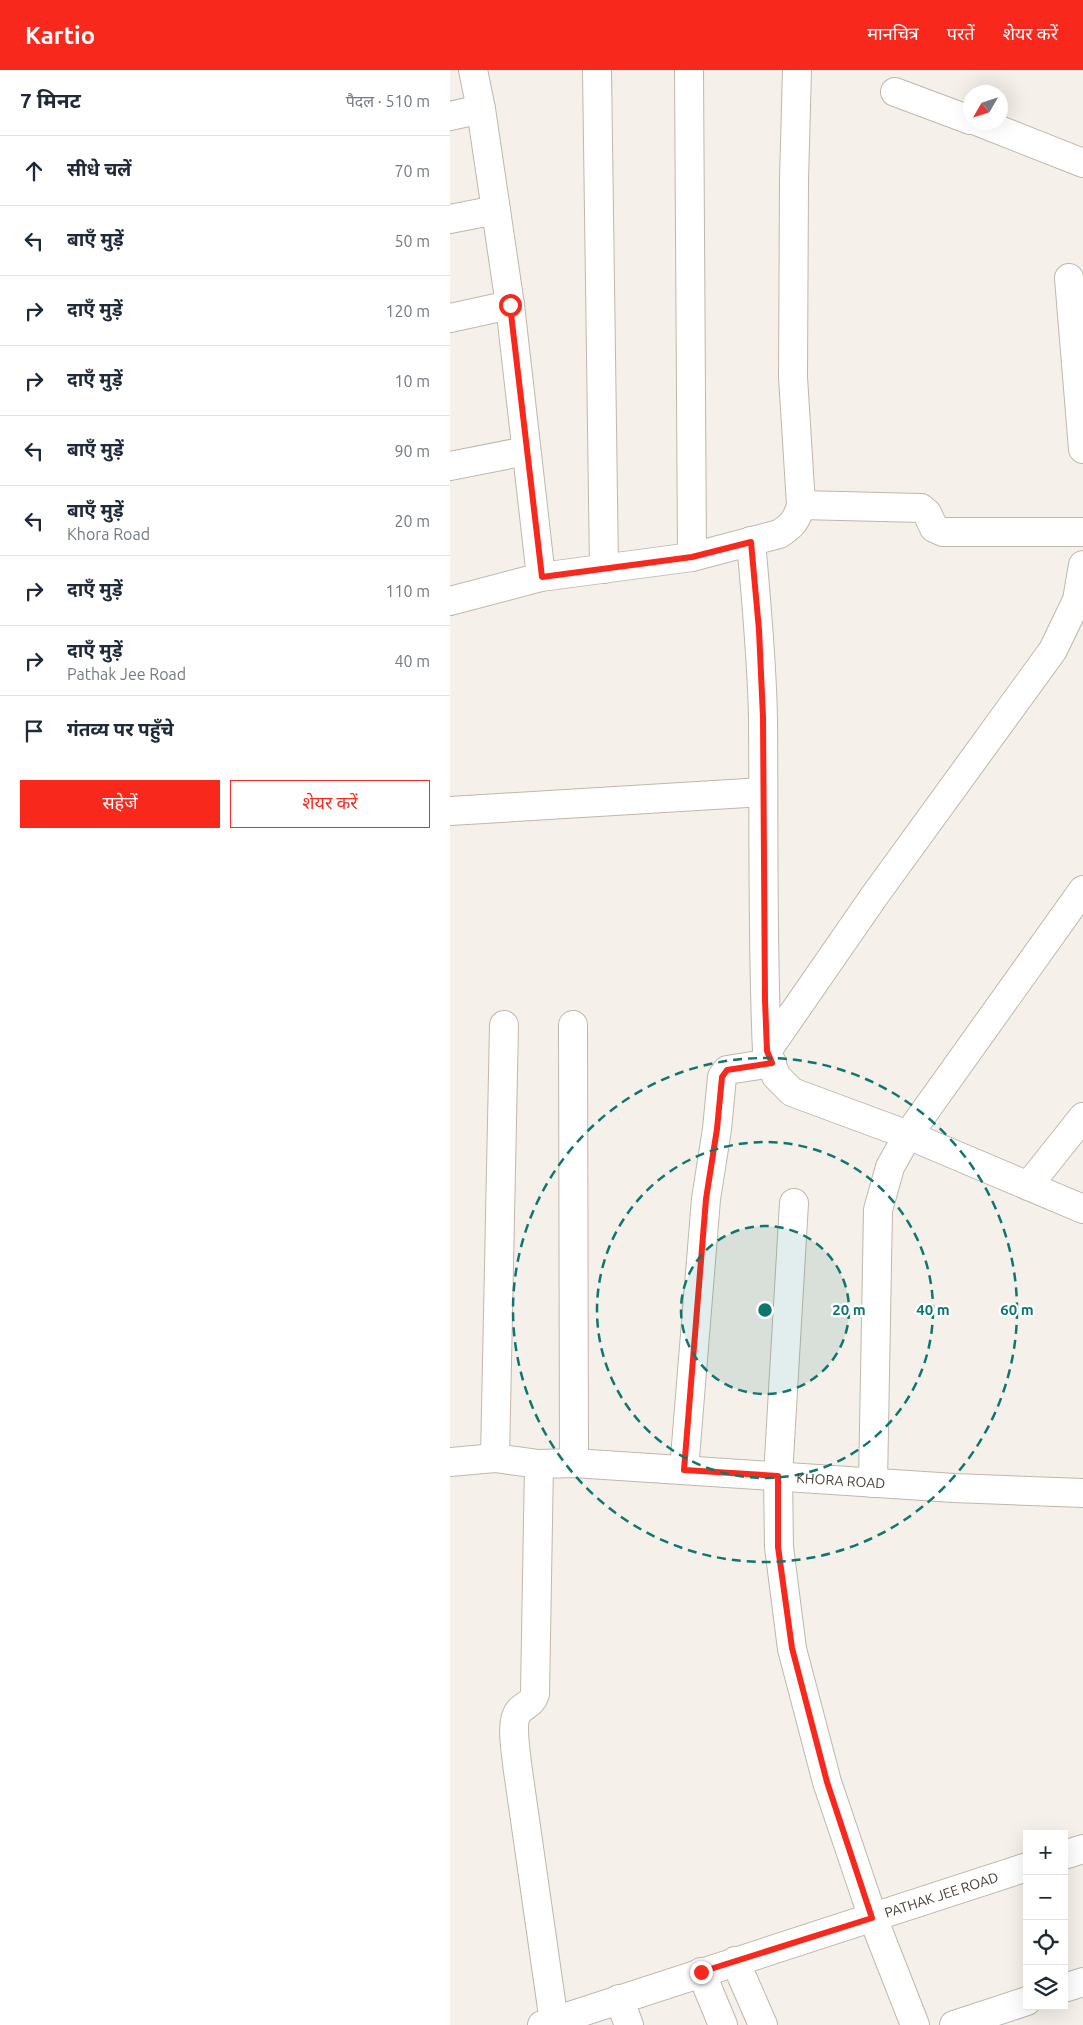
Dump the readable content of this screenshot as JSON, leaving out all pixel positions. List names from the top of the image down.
{
  "streets": {
    "street": ["KHORA ROAD", "PATHAK JEE ROAD"]
  },
  "north": "bottom left",
  "page": {
    "header": "Kartio",
    "nav": ["मानचित्र", "परतें", "शेयर करें"],
    "heading": ["7 मिनट", "पैदल · 510 m"],
    "list": [
      ["सीधे चलें", "70 m"],
      ["बाएँ मुड़ें", "50 m"],
      ["दाएँ मुड़ें", "120 m"],
      ["दाएँ मुड़ें", "10 m"],
      ["बाएँ मुड़ें", "90 m"],
      ["बाएँ मुड़ें", "Khora Road", "20 m"],
      ["दाएँ मुड़ें", "110 m"],
      ["दाएँ मुड़ें", "Pathak Jee Road", "40 m"],
      "गंतव्य पर पहुँचे"
    ],
    "buttons": ["सहेजें", "शेयर करें"],
    "map_buttons": ["+", "−"]
  },
  "rings": ["20 m", "40 m", "60 m"]
}
